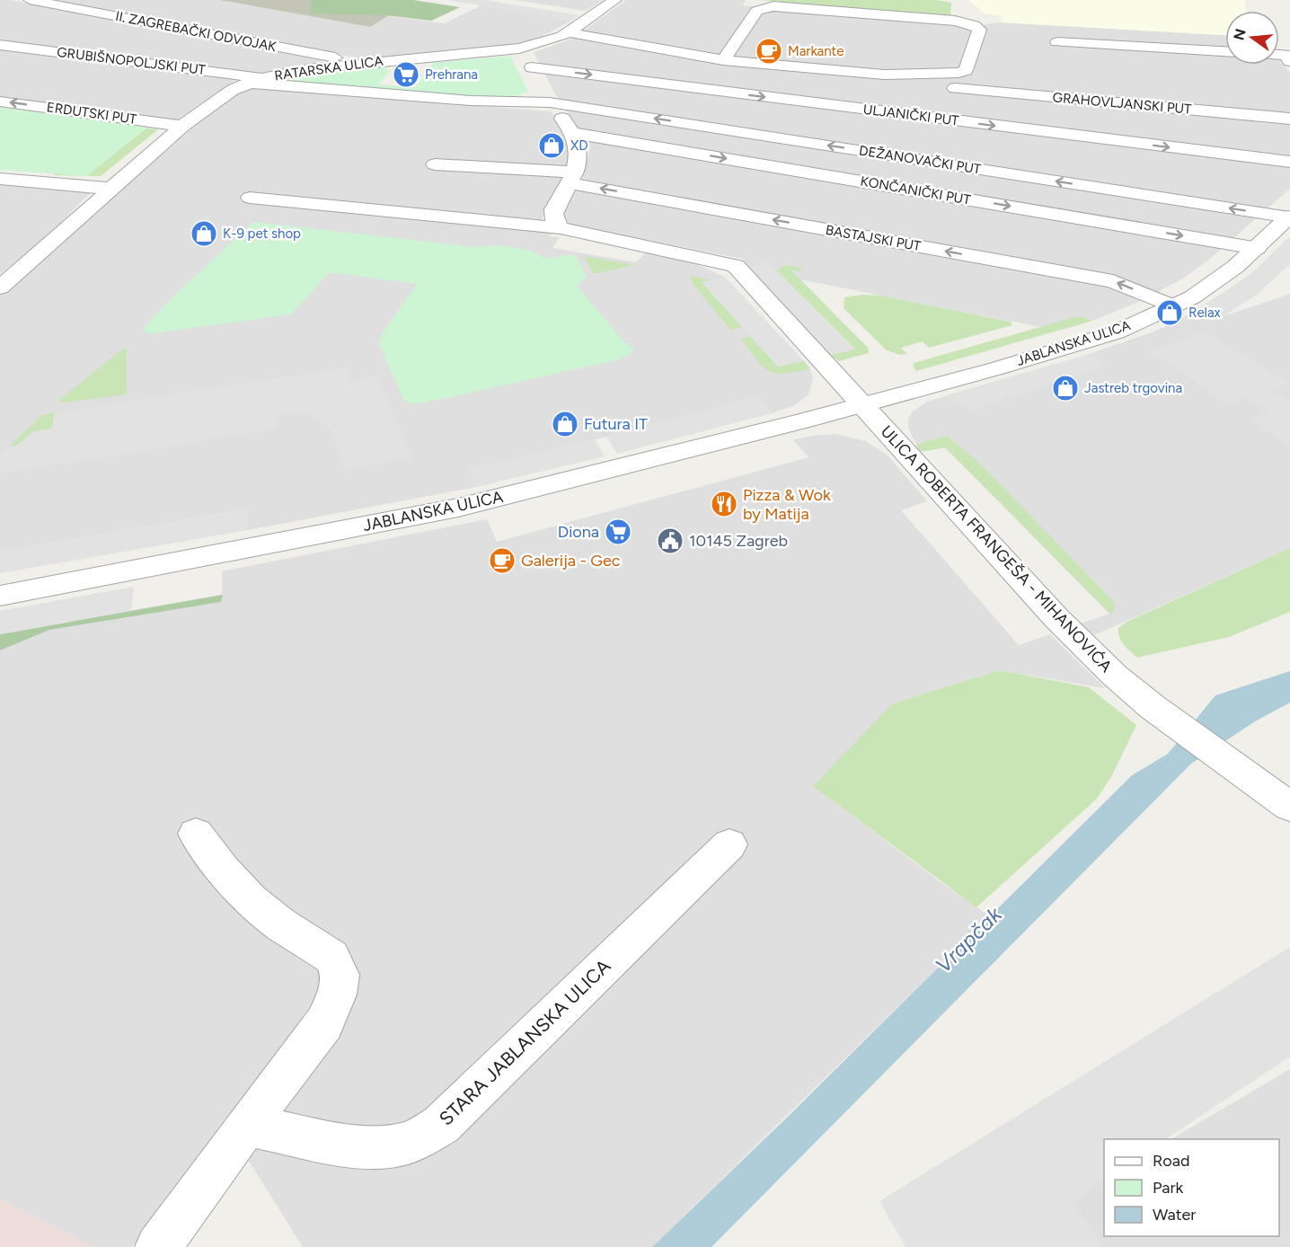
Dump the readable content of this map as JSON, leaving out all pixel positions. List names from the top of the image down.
{
  "streets": {
    "street": [
      "II. ZAGREBAČKI ODVOJAK",
      "GRUBIŠNOPOLJSKI PUT",
      "RATARSKA ULICA",
      "GRAHOVLJANSKI PUT",
      "ERDUTSKI PUT",
      "ULJANIČKI PUT",
      "DEŽANOVAČKI PUT",
      "KONČANIČKI PUT",
      "BASTAJSKI PUT",
      "JABLANSKA ULICA",
      "ULICA ROBERTA FRANGEŠA - MIHANOVIĆA",
      "STARA JABLANSKA ULICA"
    ]
  },
  "crossings": [
    ["II. ZAGREBAČKI ODVOJAK", "RATARSKA ULICA"],
    ["GRUBIŠNOPOLJSKI PUT", "RATARSKA ULICA"],
    ["GRUBIŠNOPOLJSKI PUT", "DEŽANOVAČKI PUT"],
    ["RATARSKA ULICA", "ERDUTSKI PUT"],
    ["DEŽANOVAČKI PUT", "JABLANSKA ULICA"],
    ["KONČANIČKI PUT", "JABLANSKA ULICA"],
    ["BASTAJSKI PUT", "JABLANSKA ULICA"],
    ["JABLANSKA ULICA", "ULICA ROBERTA FRANGEŠA - MIHANOVIĆA"]
  ],
  "one_way": ["ULJANIČKI PUT", "DEŽANOVAČKI PUT", "KONČANIČKI PUT"],
  "water": ["Vrapčak"],
  "places": {
    "cafe": ["Markante", "Galerija - Gec"],
    "supermarket": ["Prehrana", "Diona"],
    "shop": [
      "XD",
      "K-9 pet shop",
      "Relax",
      "Jastreb trgovina",
      "Futura IT"
    ],
    "restaurant": ["Pizza & Wok by Matija"],
    "public building": ["10145 Zagreb"]
  },
  "legend": ["Road", "Park", "Water"],
  "north": "left"
}
